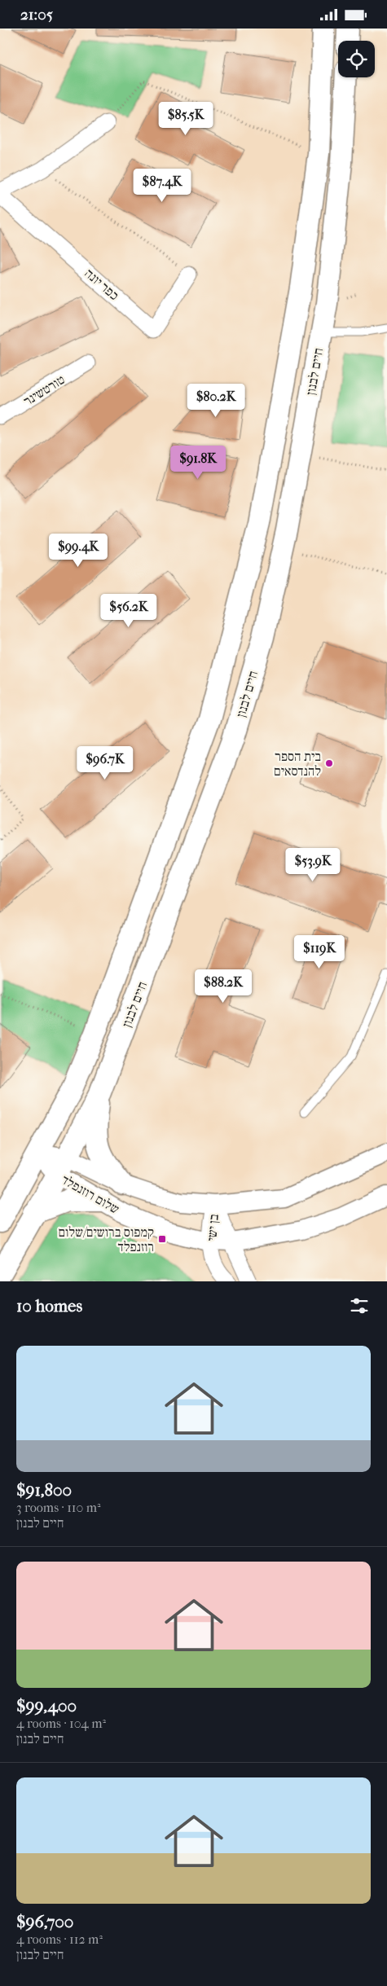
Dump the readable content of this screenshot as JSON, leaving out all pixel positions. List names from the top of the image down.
{
  "streets": {
    "main road": ["חיים לבנון"],
    "street": [
      "כפר יונה",
      "טורטשינר",
      "שלום רוזנפלד",
      "בן ישי"
    ]
  },
  "crossings": [
    ["חיים לבנון", "שלום רוזנפלד"],
    ["שלום רוזנפלד", "בן ישי"]
  ],
  "places": {
    "other": ["בית הספר להנדסאים"],
    "transit": ["קמפוס ברושים/שלום רוזנפלד"]
  },
  "page": {
    "status": "21:05",
    "price": [
      "$85.5K",
      "$87.4K",
      "$80.2K",
      "$91.8K",
      "$99.4K",
      "$56.2K",
      "$96.7K",
      "$53.9K",
      "$119K",
      "$88.2K"
    ],
    "heading": "10 homes",
    "list": [
      {
        "name": "$91,800",
        "note": "3 rooms · 110 m² · חיים לבנון"
      },
      {
        "name": "$99,400",
        "note": "4 rooms · 104 m² · חיים לבנון"
      },
      {
        "name": "$96,700",
        "note": "4 rooms · 112 m² · חיים לבנון"
      }
    ]
  }
}
